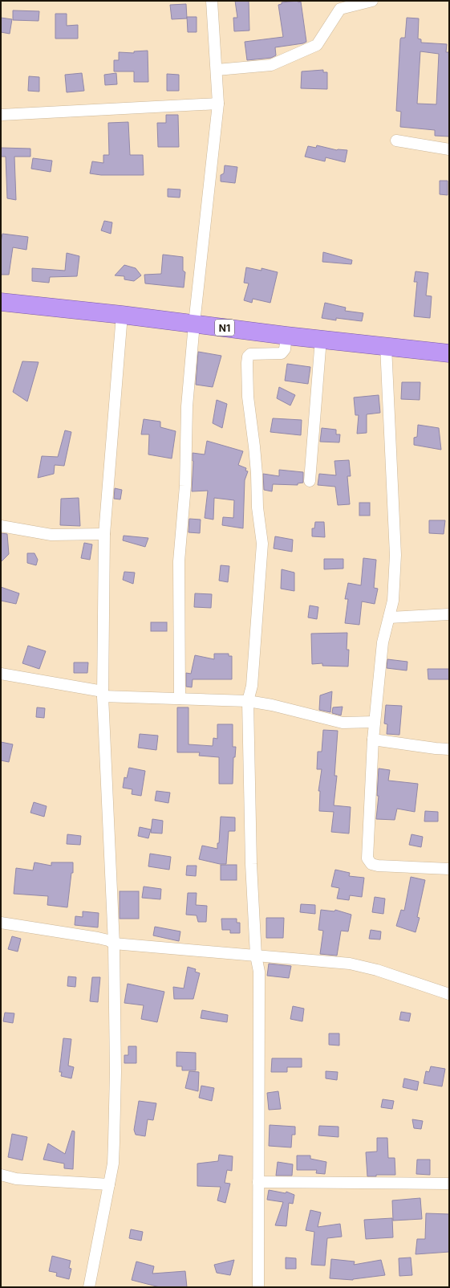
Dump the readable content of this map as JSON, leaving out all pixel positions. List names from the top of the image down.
{
  "streets": {
    "highway": ["N1"]
  }
}
